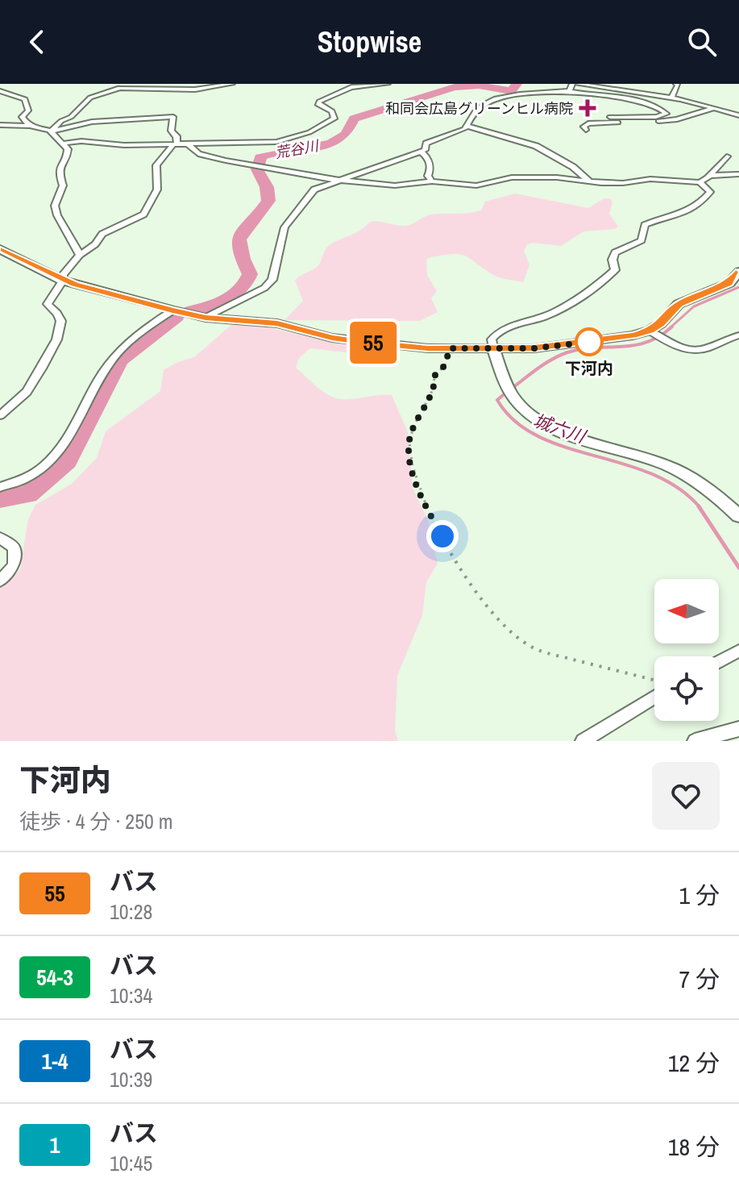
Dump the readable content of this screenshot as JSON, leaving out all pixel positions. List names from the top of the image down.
{
  "water": ["荒谷川", "城六川"],
  "places": {
    "health": ["和同会広島グリーンヒル病院"],
    "other": ["下河内"]
  },
  "lines": ["bus line 55"],
  "north": "left",
  "page": {
    "header": "Stopwise",
    "on_map": "55",
    "heading": ["下河内", "徒歩 · 4 分 · 250 m"],
    "list": [
      {
        "mark": "55",
        "name": "バス",
        "note": "10:28",
        "value": "1 分"
      },
      {
        "mark": "54-3",
        "name": "バス",
        "note": "10:34",
        "value": "7 分"
      },
      {
        "mark": "1-4",
        "name": "バス",
        "note": "10:39",
        "value": "12 分"
      },
      {
        "mark": "1",
        "name": "バス",
        "note": "10:45",
        "value": "18 分"
      }
    ]
  }
}
